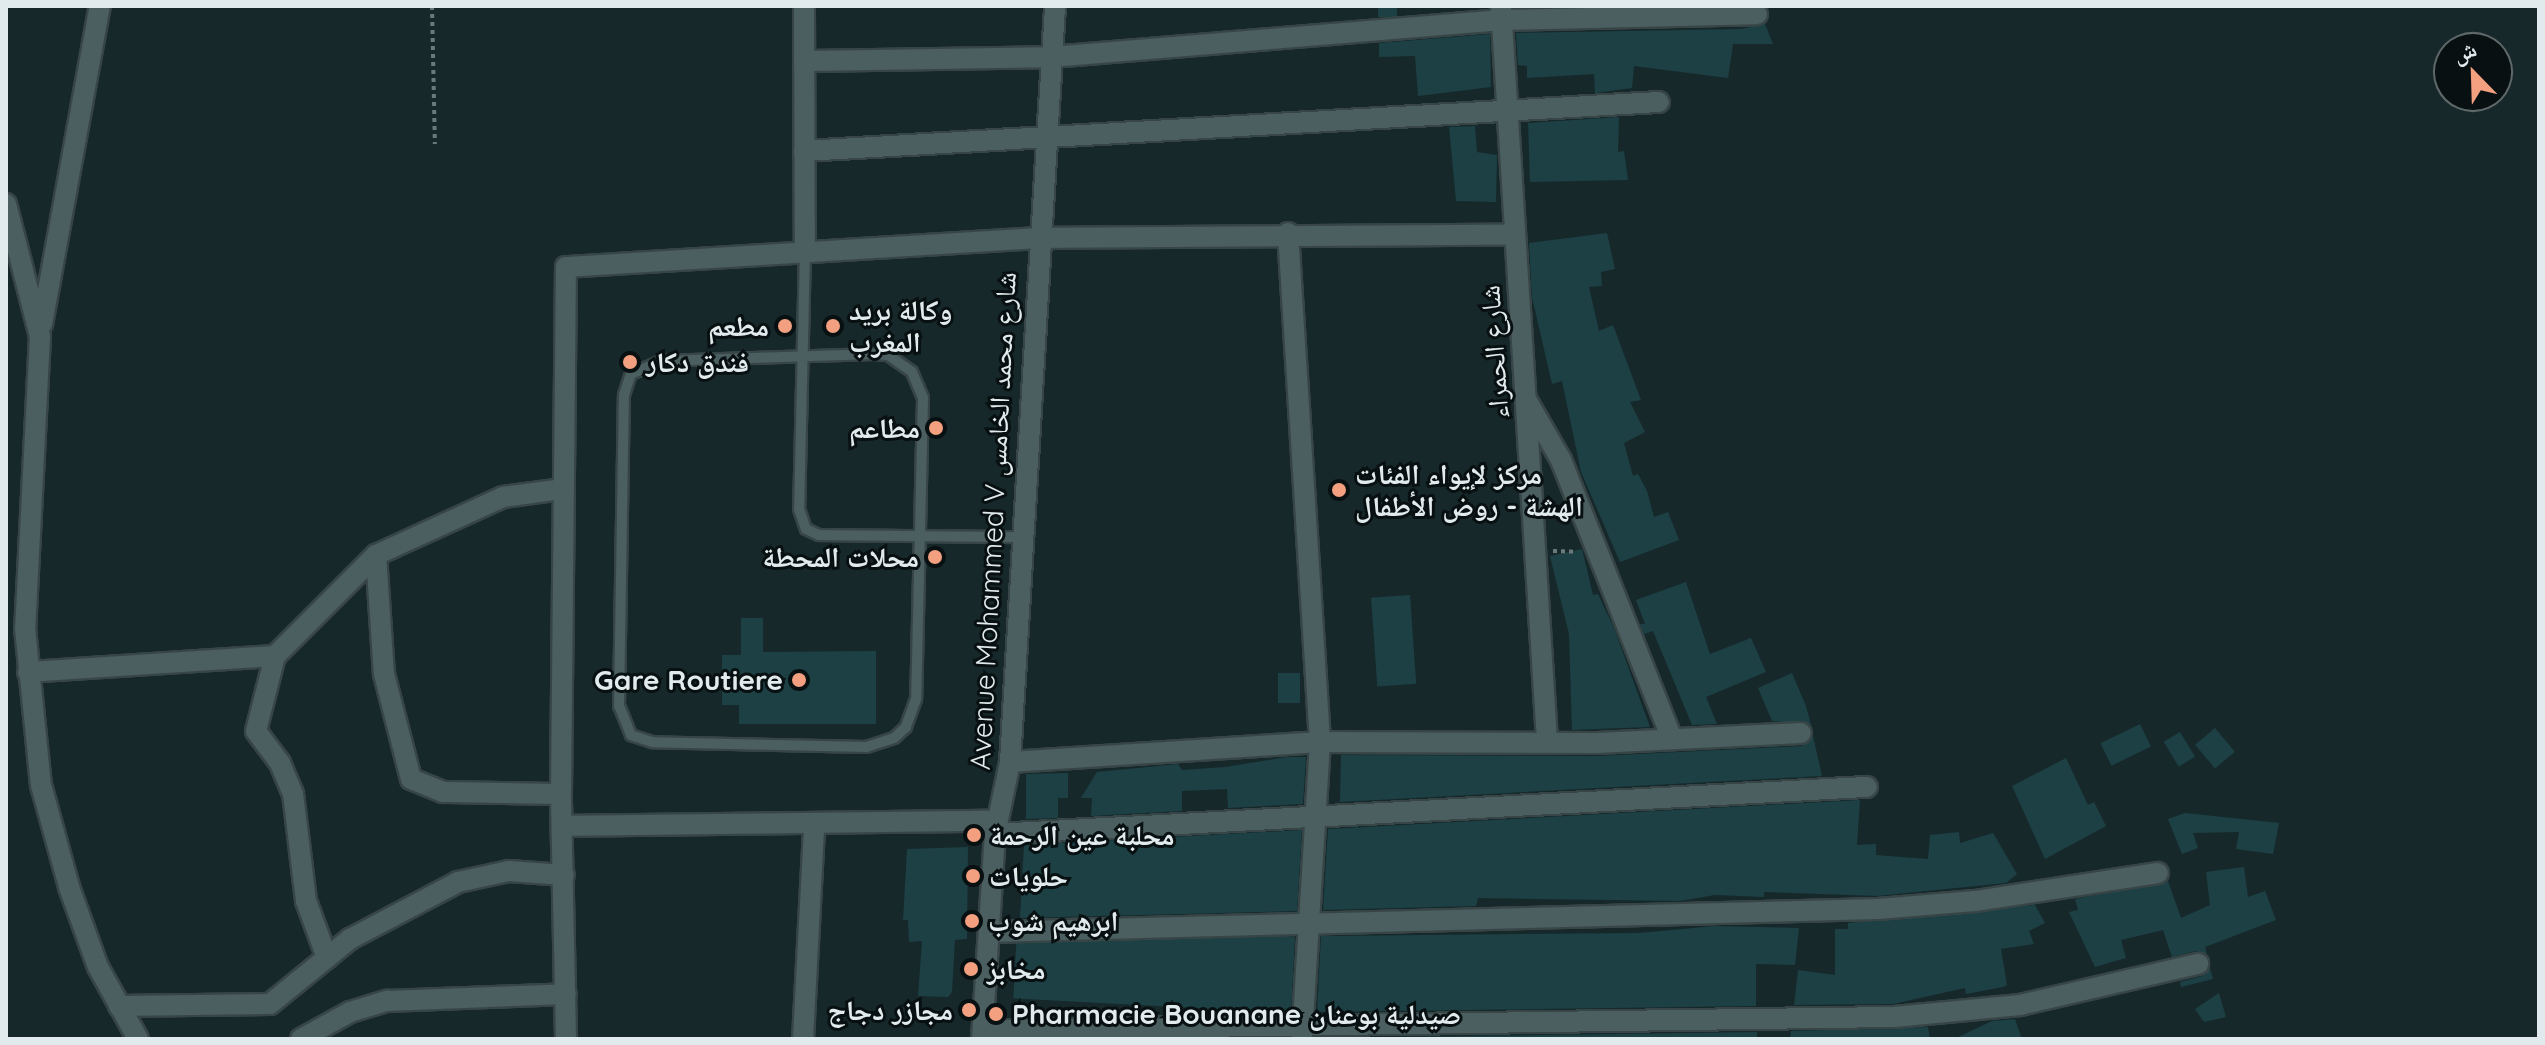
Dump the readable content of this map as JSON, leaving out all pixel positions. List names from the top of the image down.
{
  "streets": {
    "street": ["شارع الحمراء", "Avenue Mohammed V شارع محمد الخامس"]
  },
  "places": [
    "مطعم",
    "وكالة بريد المغرب",
    "فندق دكار",
    "مطاعم",
    "مركز لإيواء الفئات الهشة - روض الأطفال",
    "محلات المحطة",
    "Gare Routiere",
    "محلبة عين الرحمة",
    "حلويات",
    "ابرهيم شوب",
    "مخابز",
    "مجازر دجاج",
    "Pharmacie Bouanane صيدلية بوعنان"
  ],
  "north": "top left"
}
